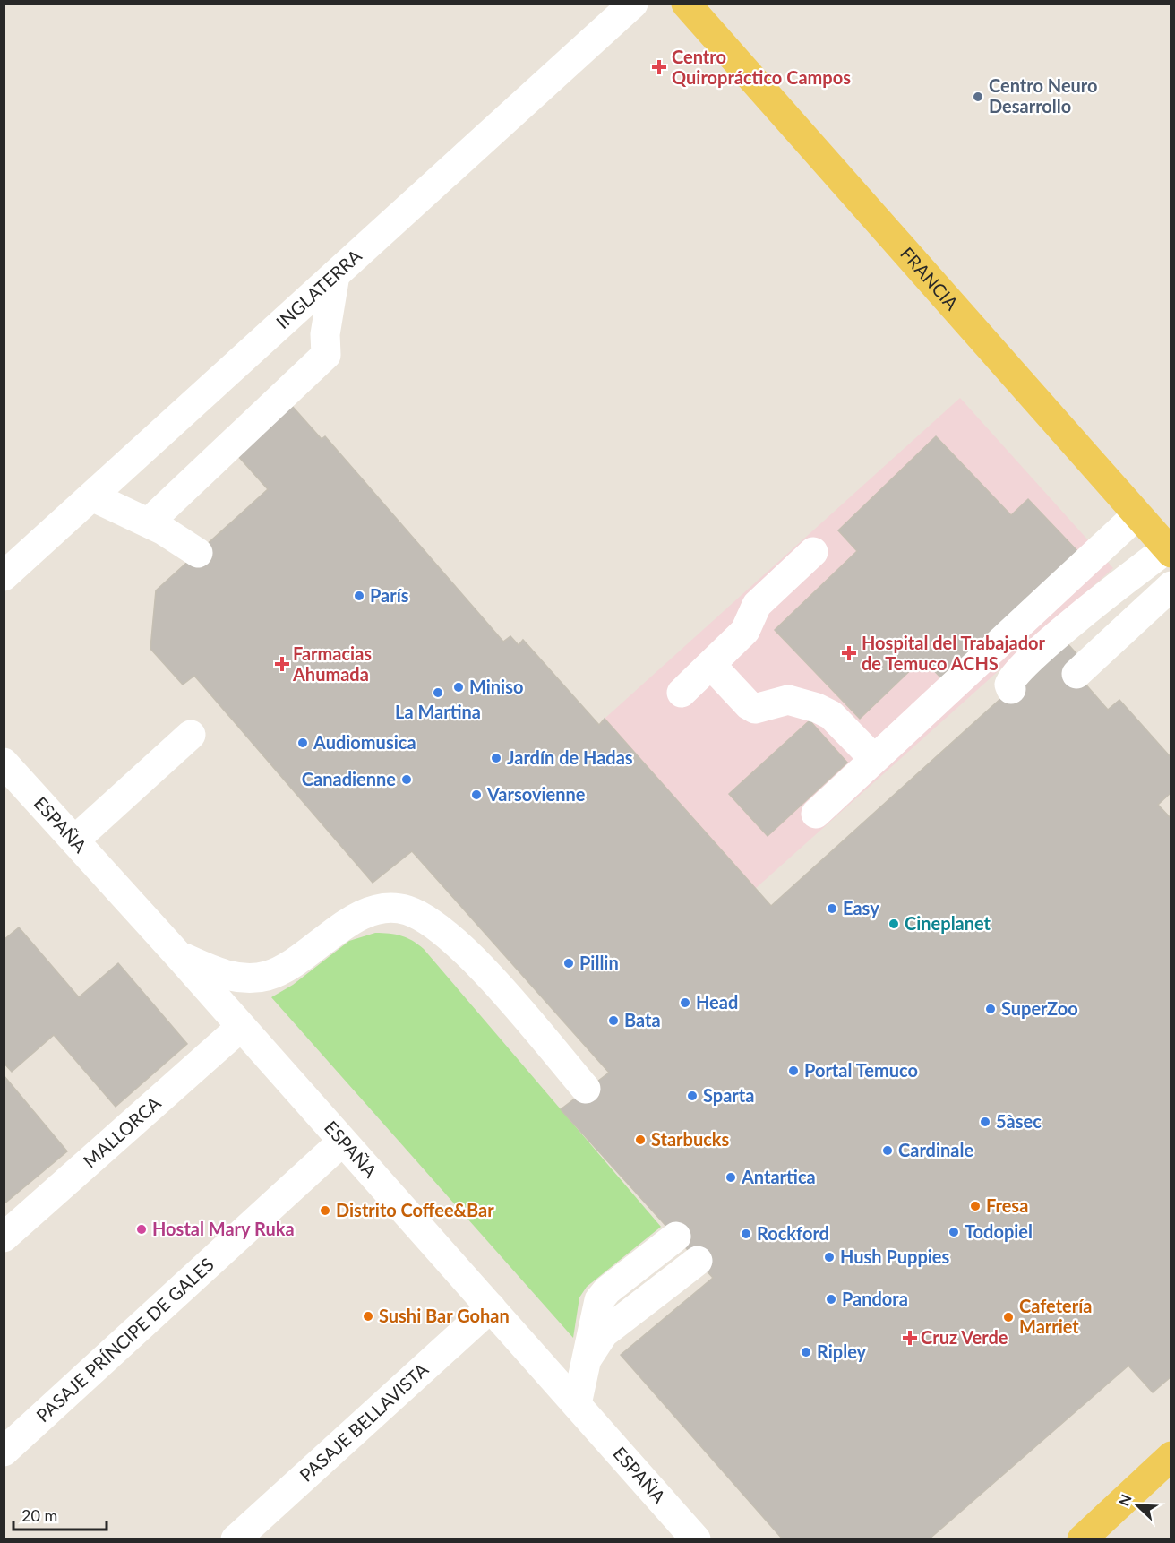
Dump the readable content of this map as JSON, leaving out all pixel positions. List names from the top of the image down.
{
  "streets": {
    "main road": ["FRANCIA"],
    "street": [
      "INGLATERRA",
      "ESPAÑA",
      "MALLORCA",
      "PASAJE PRÍNCIPE DE GALES",
      "PASAJE BELLAVISTA"
    ]
  },
  "crossings": [
    ["ESPAÑA", "MALLORCA"],
    ["ESPAÑA", "PASAJE PRÍNCIPE DE GALES"],
    ["ESPAÑA", "PASAJE BELLAVISTA"]
  ],
  "places": {
    "health": [
      "Centro Quiropráctico Campos",
      "Hospital del Trabajador de Temuco ACHS",
      "Farmacias Ahumada",
      "Cruz Verde"
    ],
    "other": [
      "Centro Neuro Desarrollo",
      "París",
      "Miniso",
      "La Martina",
      "Audiomusica",
      "Jardín de Hadas",
      "Canadienne",
      "Varsovienne",
      "Easy",
      "Cineplanet",
      "Pillin",
      "Head",
      "SuperZoo",
      "Bata",
      "Portal Temuco",
      "Sparta",
      "5àsec",
      "Starbucks",
      "Cardinale",
      "Antartica",
      "Fresa",
      "Distrito Coffee&Bar",
      "Hostal Mary Ruka",
      "Todopiel",
      "Rockford",
      "Hush Puppies",
      "Pandora",
      "Sushi Bar Gohan",
      "Cafetería Marriet",
      "Ripley"
    ]
  },
  "scale_bar": "20 m",
  "north": "top left"
}
